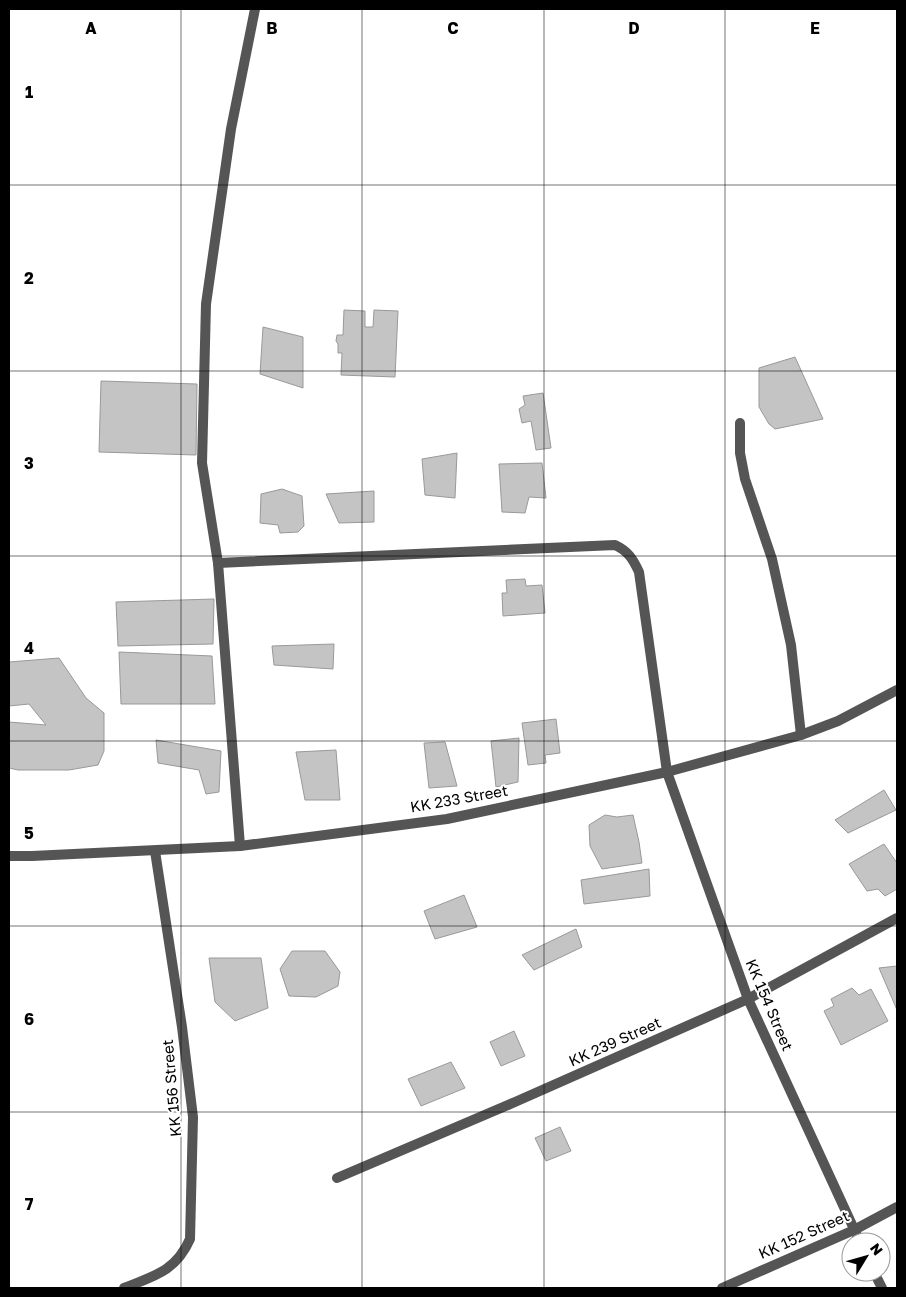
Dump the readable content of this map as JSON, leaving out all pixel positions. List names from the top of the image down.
{
  "streets": {
    "street": [
      "KK 233 Street",
      "KK 154 Street",
      "KK 239 Street",
      "KK 156 Street",
      "KK 152 Street"
    ]
  },
  "crossings": [
    ["KK 233 Street", "KK 154 Street"],
    ["KK 233 Street", "KK 156 Street"],
    ["KK 154 Street", "KK 239 Street"],
    ["KK 154 Street", "KK 152 Street"]
  ],
  "north": "top right",
  "grid": {
    "columns": [
      "A",
      "B",
      "C",
      "D",
      "E"
    ],
    "rows": [
      "1",
      "2",
      "3",
      "4",
      "5",
      "6",
      "7"
    ]
  }
}
